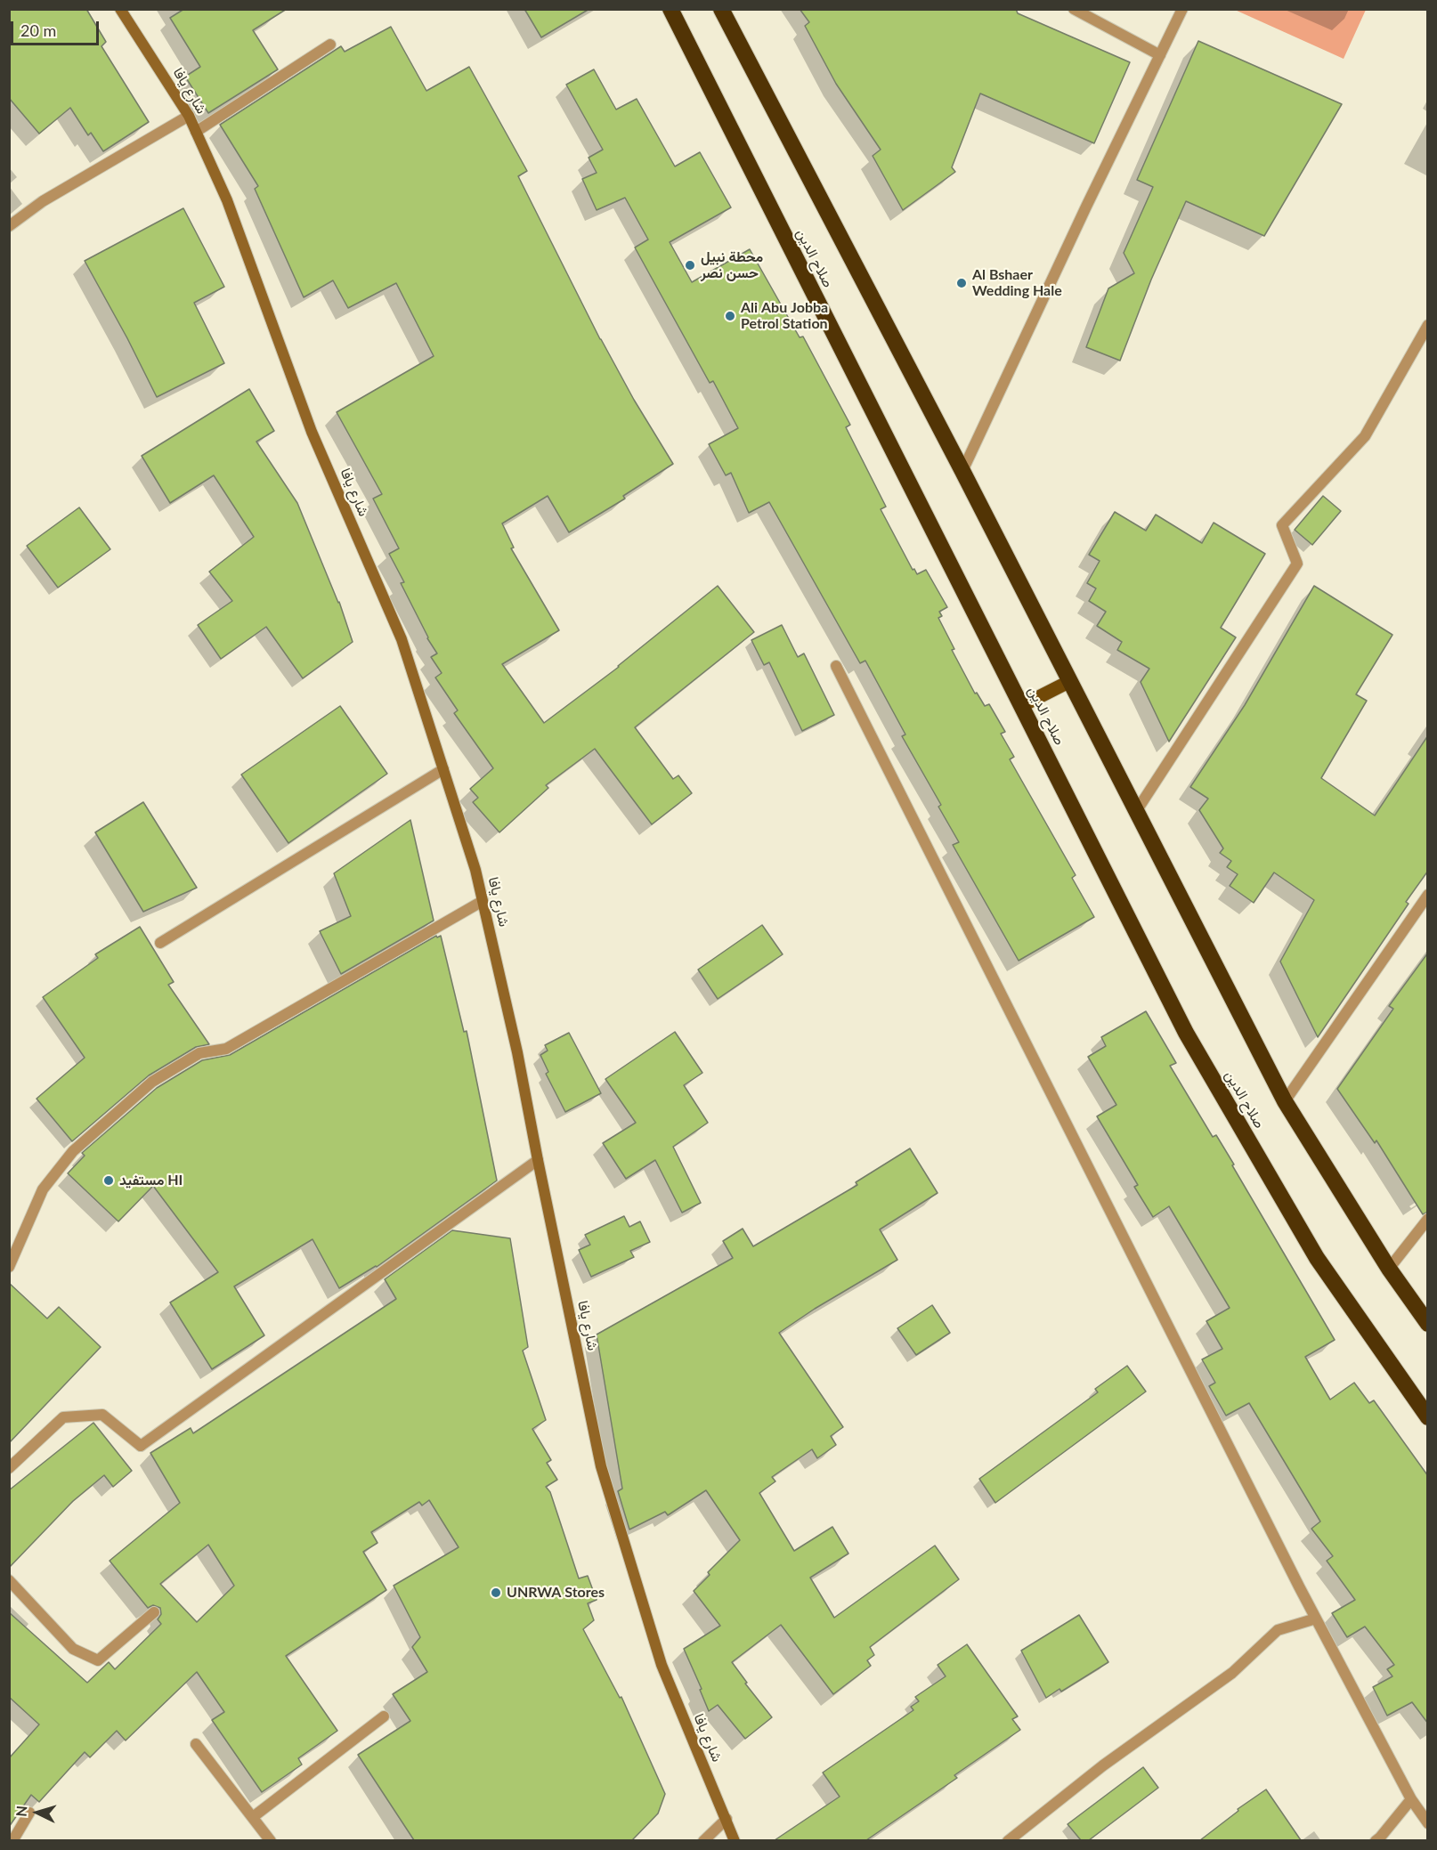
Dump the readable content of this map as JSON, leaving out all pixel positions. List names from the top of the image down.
{
  "streets": {
    "highway": ["صلاح الدين"],
    "street": ["شارع يافا"]
  },
  "places": [
    "محطة نبيل حسن نصر",
    "Al Bshaer Wedding Hale",
    "Ali Abu Jobba Petrol Station",
    "مستفيد HI",
    "UNRWA Stores"
  ],
  "scale_bar": "20 m",
  "north": "left"
}
